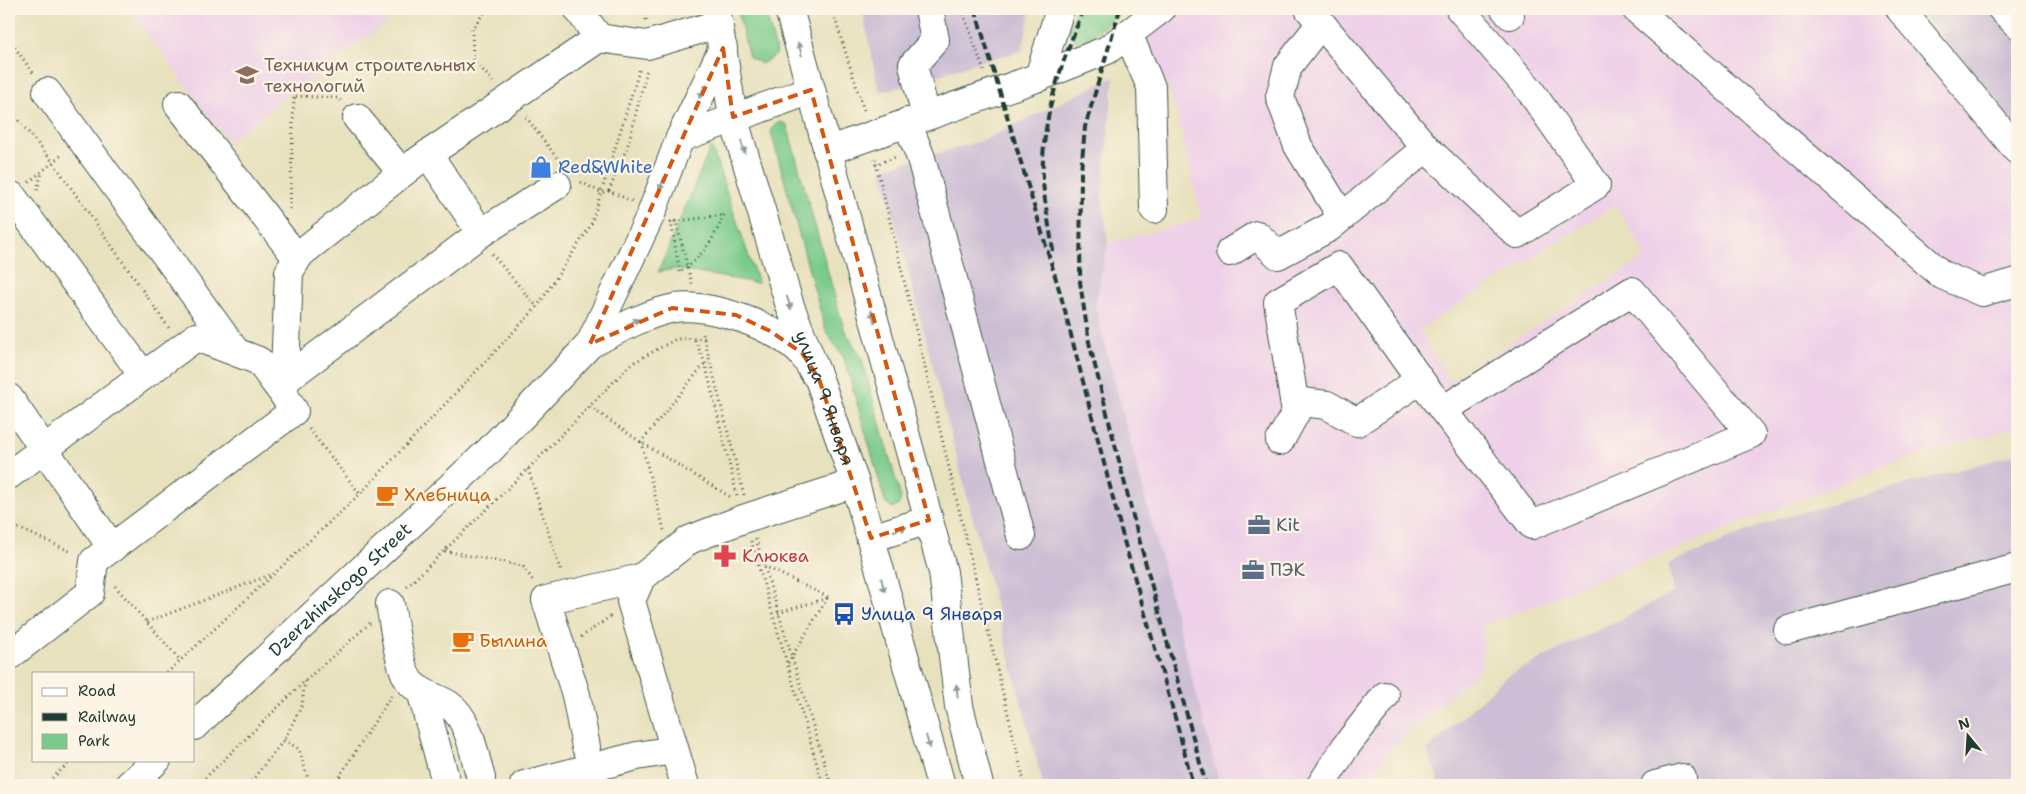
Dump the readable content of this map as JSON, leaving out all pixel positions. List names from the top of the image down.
{
  "streets": {
    "main road": ["улица 9 Января", "Dzerzhinskogo Street"]
  },
  "crossings": [
    ["улица 9 Января", "Dzerzhinskogo Street"]
  ],
  "places": {
    "school or university": ["Техникум строительных технологий"],
    "shop": ["Red&White"],
    "cafe": ["Хлебница", "Былина"],
    "office": ["Kit", "ПЭК"],
    "pharmacy": ["Клюква"],
    "bus stop": ["Улица 9 Января"]
  },
  "legend": ["Road", "Railway", "Park"],
  "north": "top"
}
